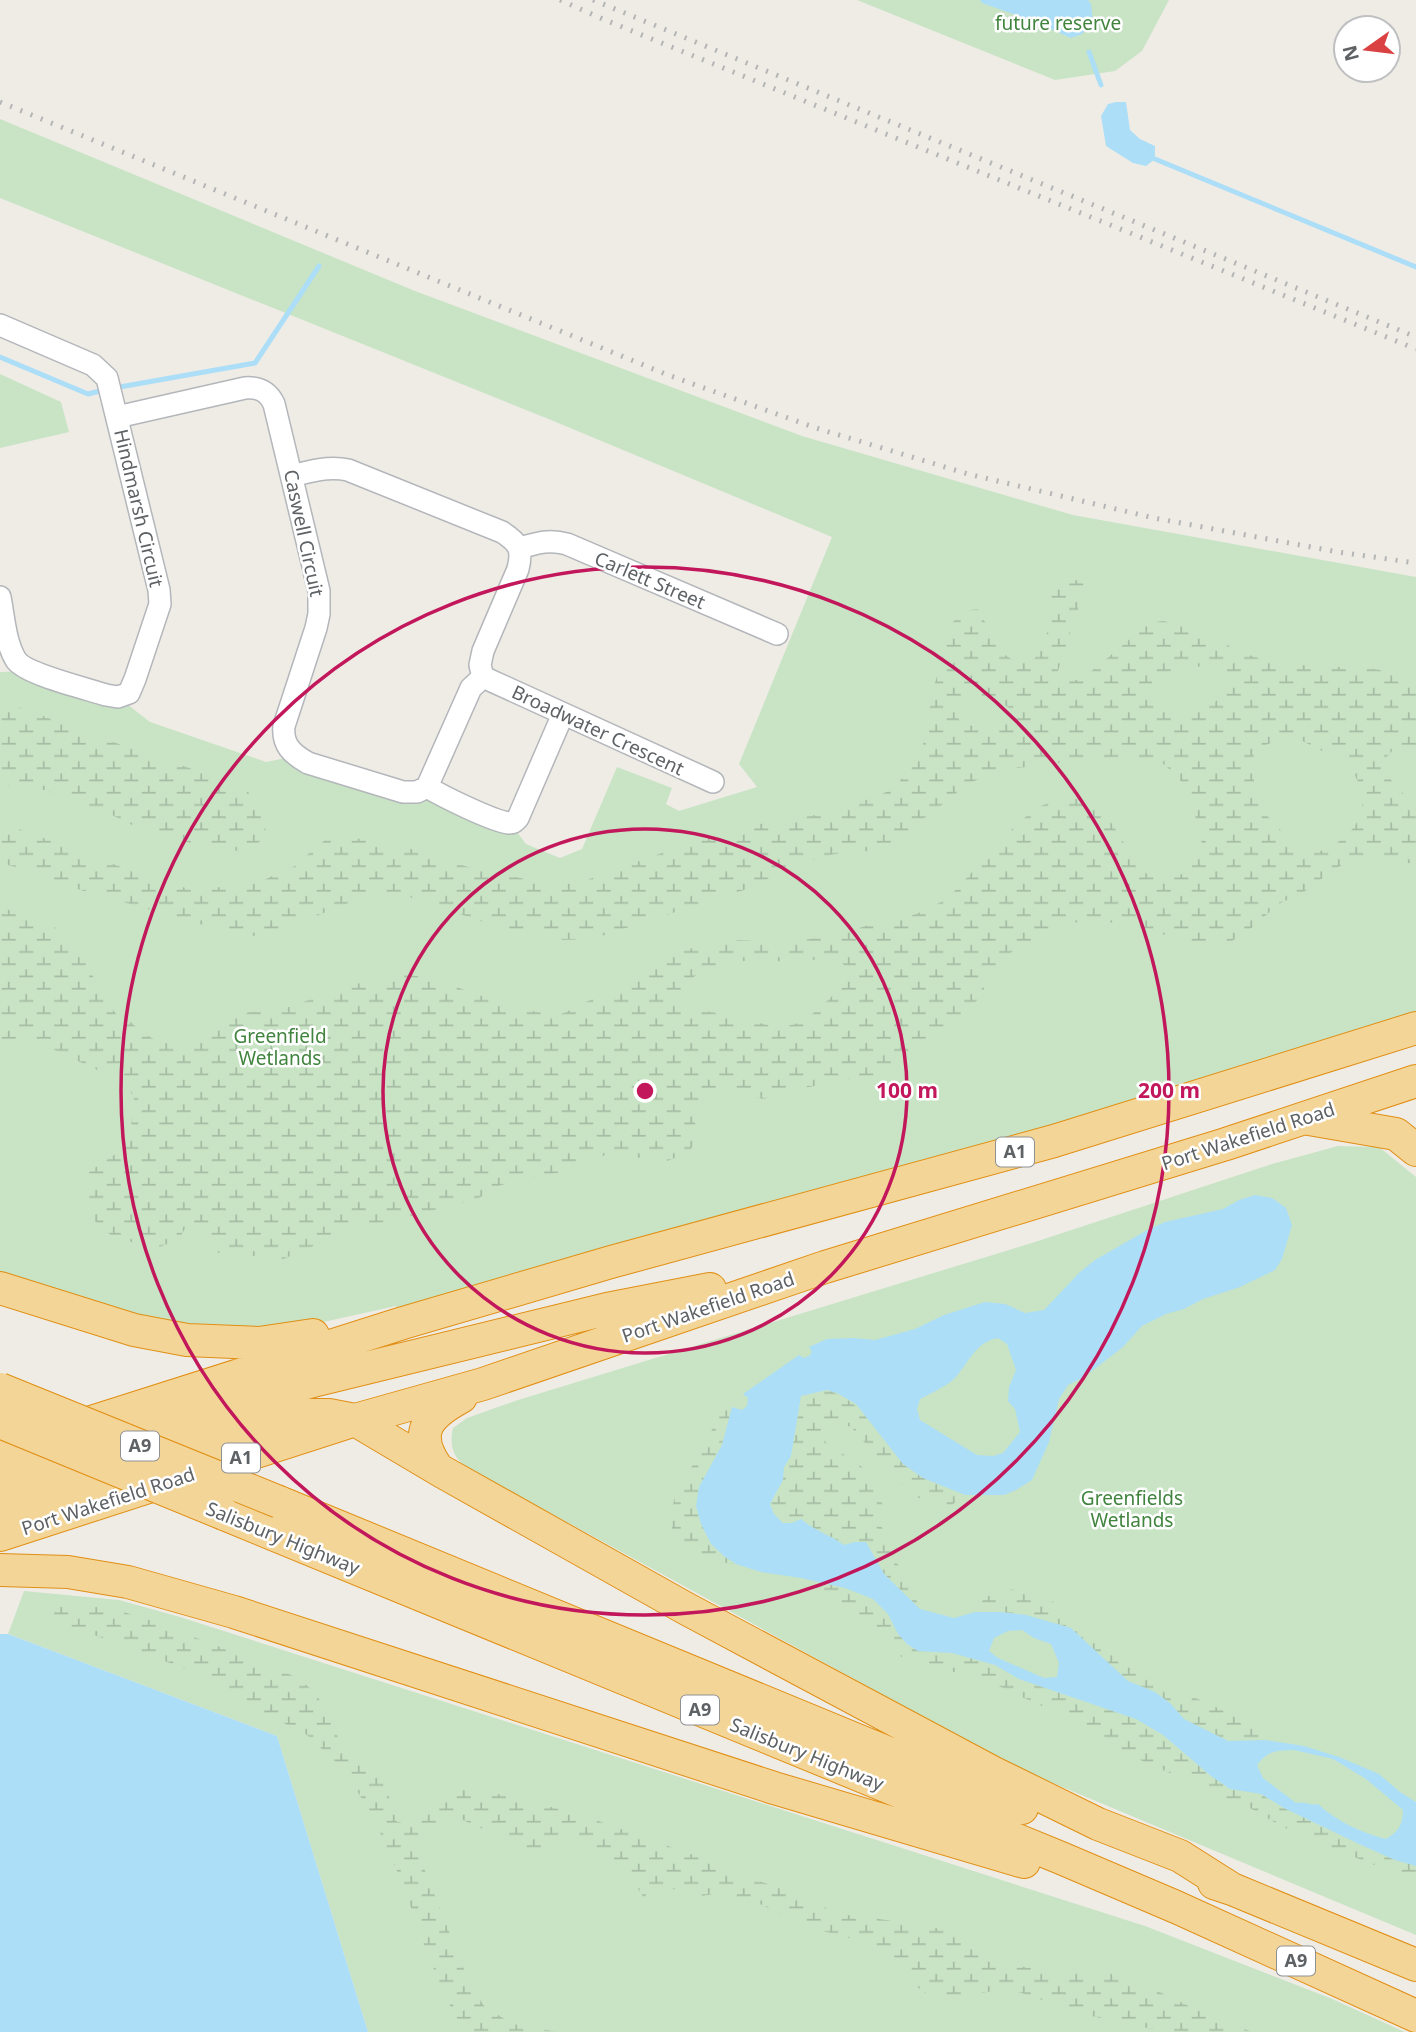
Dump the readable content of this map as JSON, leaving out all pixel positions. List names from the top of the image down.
{
  "streets": {
    "highway": [
      "Port Wakefield Road",
      "A1",
      "A9",
      "Salisbury Highway"
    ],
    "street": [
      "Hindmarsh Circuit",
      "Caswell Circuit",
      "Carlett Street",
      "Broadwater Crescent"
    ]
  },
  "crossings": [
    ["Hindmarsh Circuit", "Caswell Circuit"]
  ],
  "parks": ["future reserve", "Greenfield Wetlands", "Greenfields Wetlands"],
  "north": "left",
  "rings": ["100 m", "200 m"]
}
